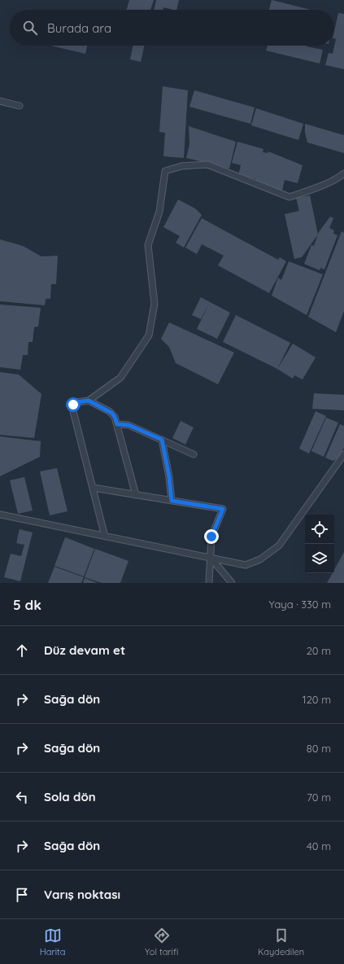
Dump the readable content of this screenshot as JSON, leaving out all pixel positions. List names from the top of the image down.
{
  "page": {
    "search": "Burada ara",
    "heading": ["5 dk", "Yaya · 330 m"],
    "list": [
      ["Düz devam et", "20 m"],
      ["Sağa dön", "120 m"],
      ["Sağa dön", "80 m"],
      ["Sola dön", "70 m"],
      ["Sağa dön", "40 m"],
      "Varış noktası"
    ],
    "nav": ["Harita", "Yol tarifi", "Kaydedilen"]
  }
}
